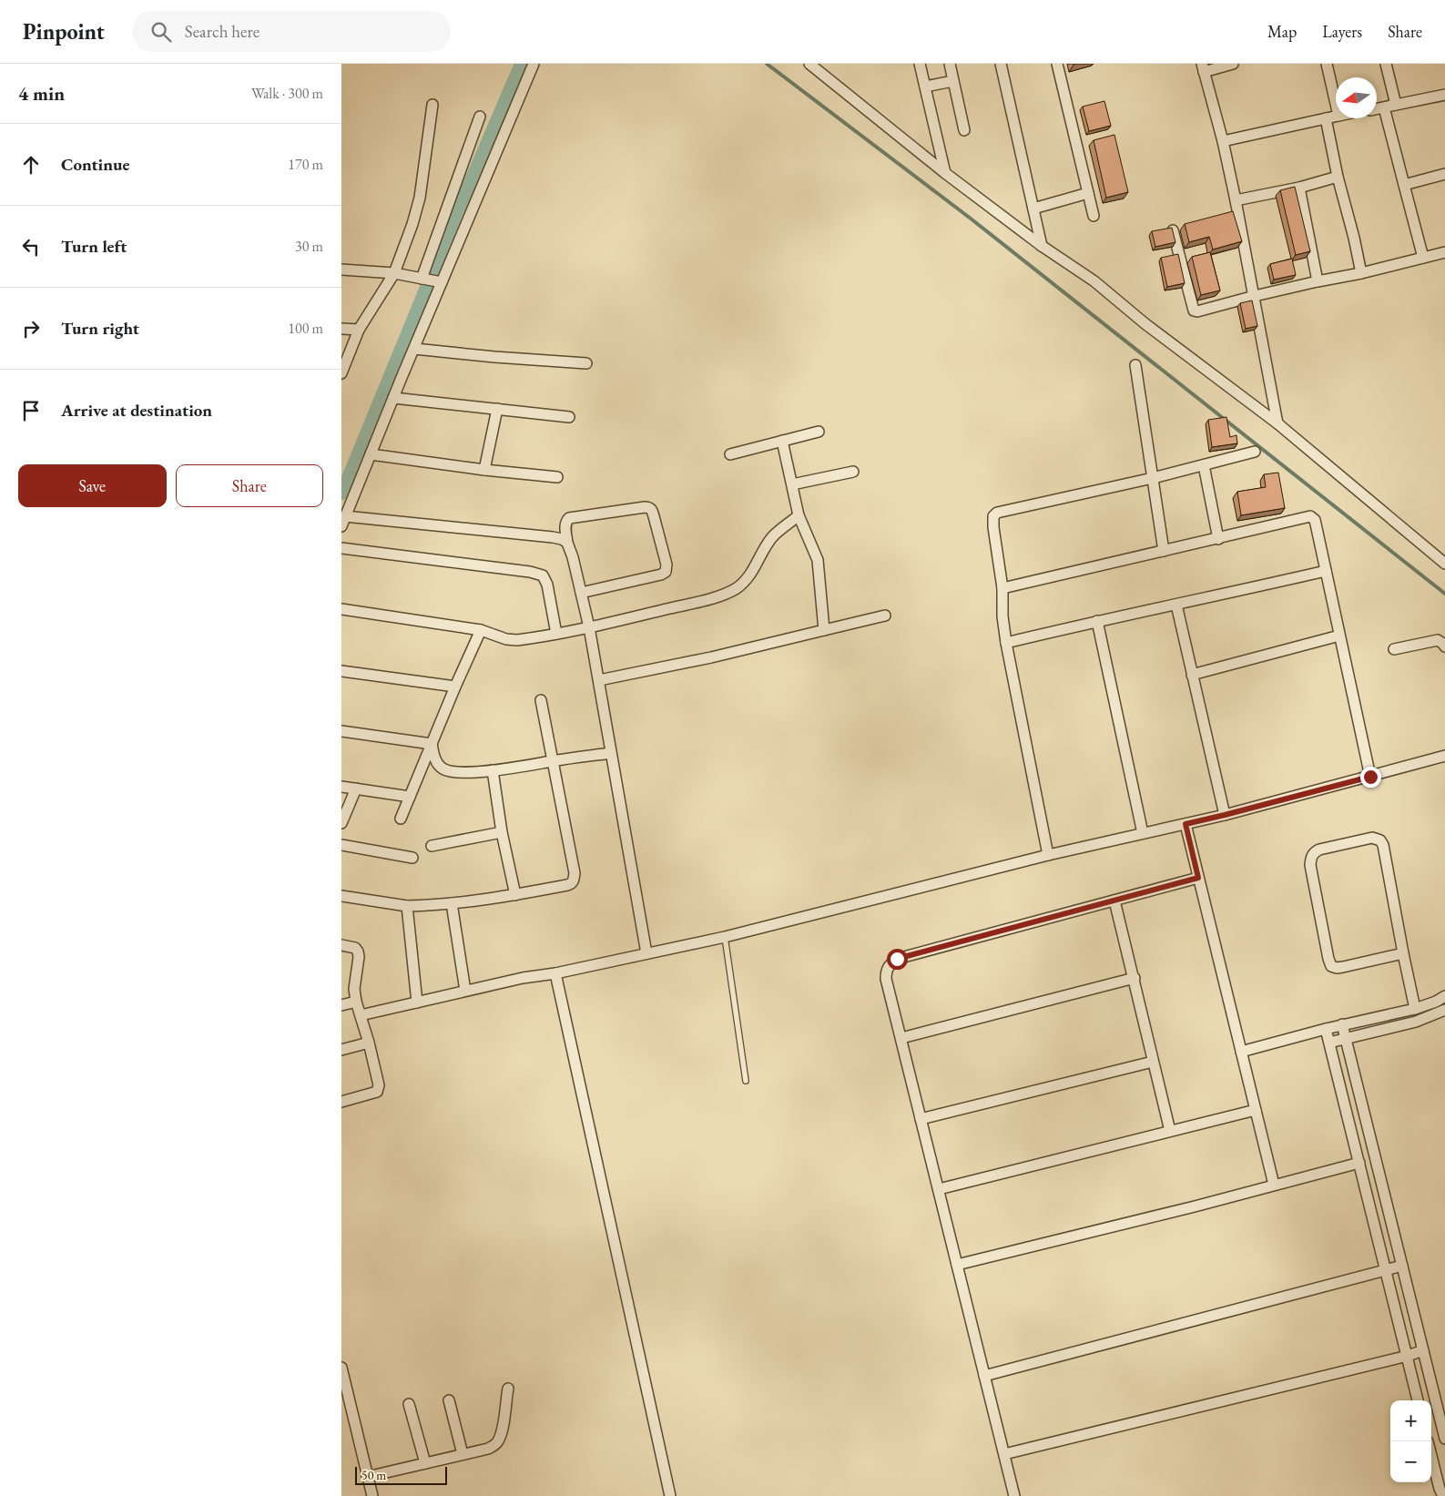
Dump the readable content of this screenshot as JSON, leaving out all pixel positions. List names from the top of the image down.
{
  "scale_bar": "50 m",
  "north": "left",
  "page": {
    "header": "Pinpoint",
    "search": "Search here",
    "nav": ["Map", "Layers", "Share"],
    "heading": ["4 min", "Walk · 300 m"],
    "list": [
      ["Continue", "170 m"],
      ["Turn left", "30 m"],
      ["Turn right", "100 m"],
      "Arrive at destination"
    ],
    "buttons": ["Save", "Share"],
    "map_buttons": ["+", "−"],
    "scale": "50 m"
  }
}
